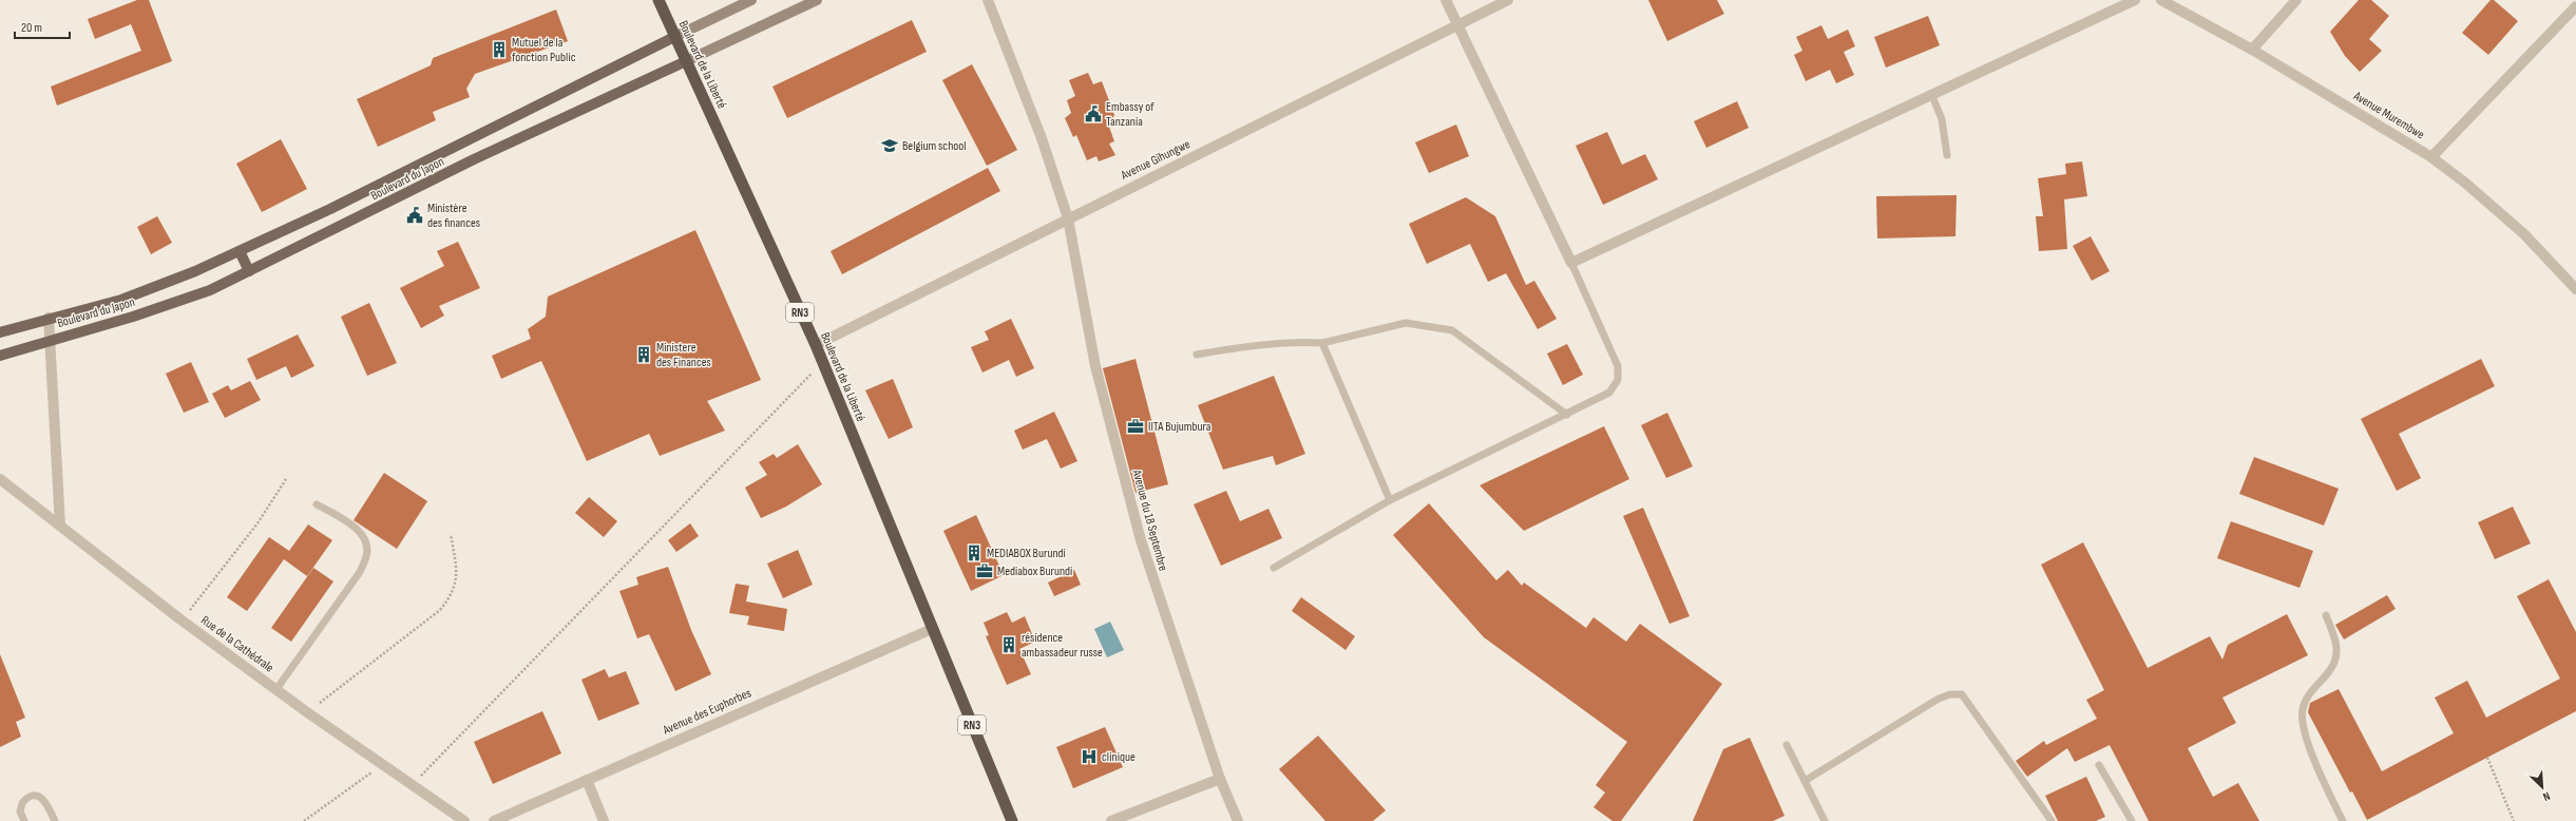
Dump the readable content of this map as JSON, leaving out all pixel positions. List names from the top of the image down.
{
  "streets": {
    "highway": ["Boulevard de la Liberté", "RN3"],
    "main road": ["Boulevard du Japon"],
    "street": [
      "Avenue Murembwe",
      "Avenue Gihungwe",
      "Avenue du 18 Septembre",
      "Rue de la Cathédrale",
      "Avenue des Euphorbes"
    ]
  },
  "crossings": [
    ["Boulevard de la Liberté", "Avenue Gihungwe"],
    ["Boulevard de la Liberté", "Boulevard du Japon"],
    ["Boulevard de la Liberté", "RN3"],
    ["Boulevard de la Liberté", "Avenue des Euphorbes"],
    ["Avenue Gihungwe", "Avenue du 18 Septembre"],
    ["RN3", "Avenue des Euphorbes"]
  ],
  "places": {
    "building": [
      "Mutuel de la fonction Public",
      "Ministere des Finances",
      "MEDIABOX Burundi",
      "résidence ambassadeur russe"
    ],
    "public building": ["Embassy of Tanzania", "Ministère des finances"],
    "school or university": ["Belgium school"],
    "office": ["IITA Bujumbura", "Mediabox Burundi"],
    "hospital": ["clinique"]
  },
  "scale_bar": "20 m",
  "north": "bottom right"
}
